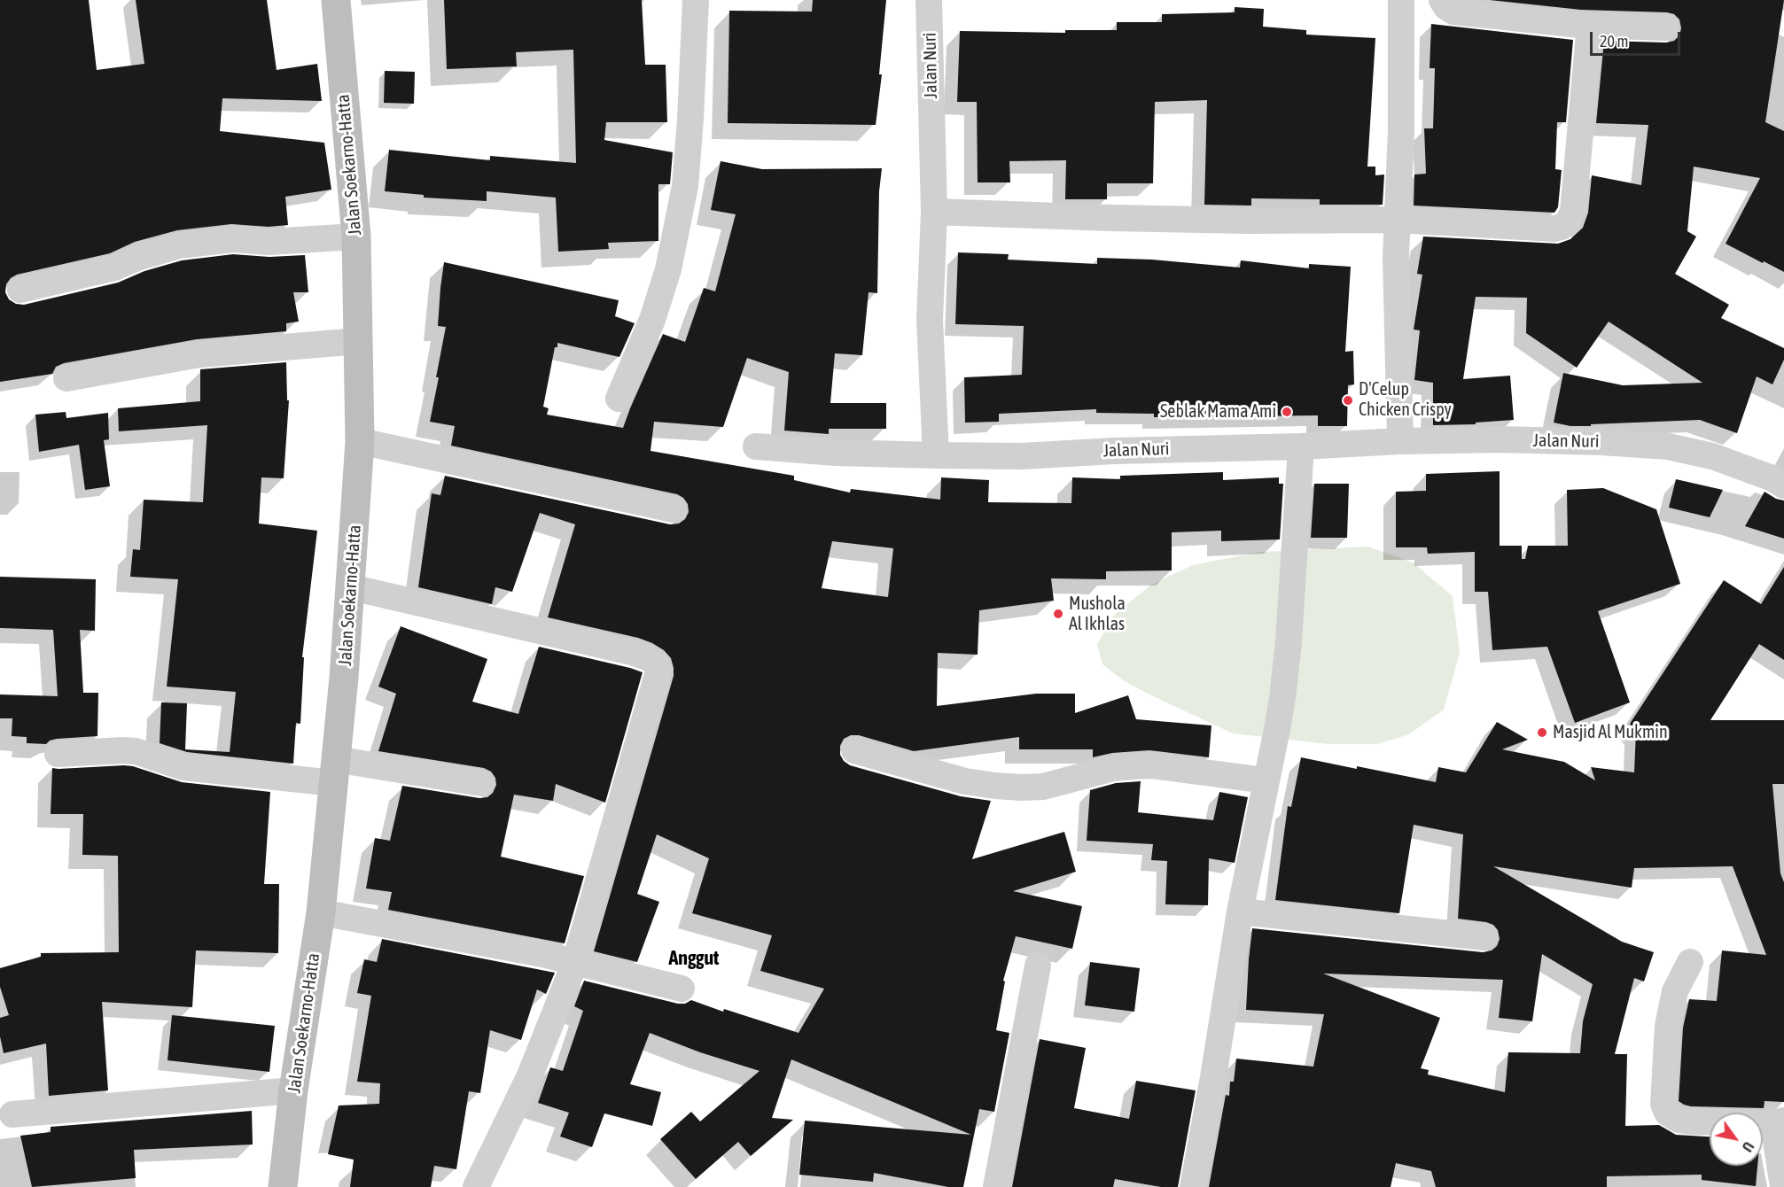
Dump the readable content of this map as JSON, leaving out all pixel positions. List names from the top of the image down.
{
  "streets": {
    "main road": ["Jalan Soekarno-Hatta"],
    "street": ["Jalan Nuri"]
  },
  "districts": ["Anggut"],
  "places": [
    "D'Celup Chicken Crispy",
    "Seblak Mama Ami",
    "Mushola Al Ikhlas",
    "Masjid Al Mukmin"
  ],
  "scale_bar": "20 m",
  "north": "bottom right"
}
